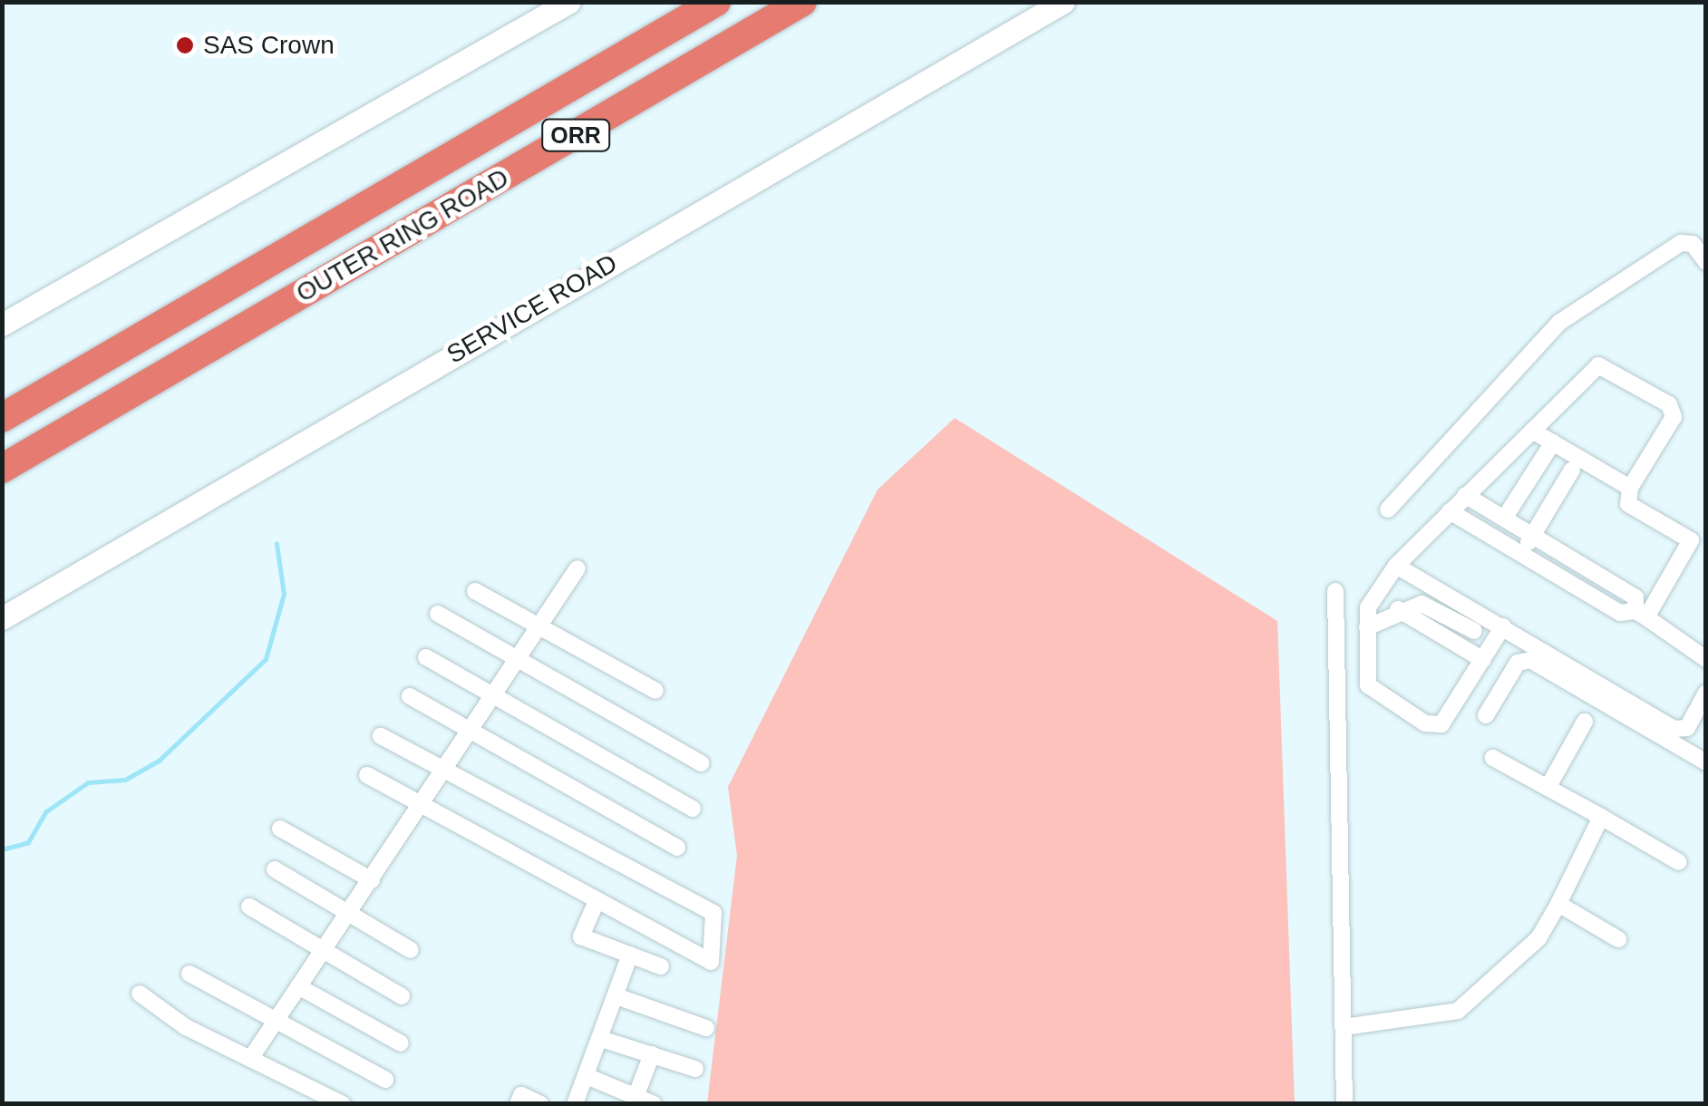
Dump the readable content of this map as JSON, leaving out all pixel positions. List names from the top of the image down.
{
  "streets": {
    "highway": ["ORR", "OUTER RING ROAD"],
    "main road": ["SERVICE ROAD"]
  },
  "places": ["SAS Crown"]
}
